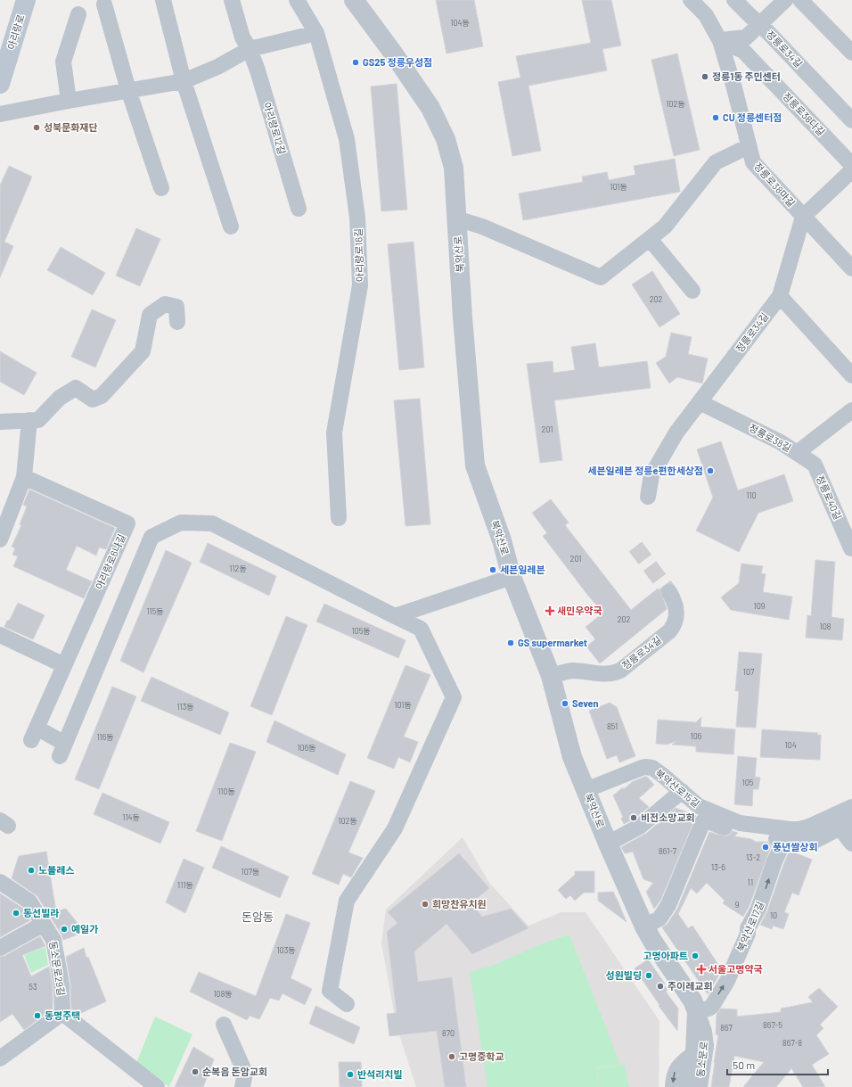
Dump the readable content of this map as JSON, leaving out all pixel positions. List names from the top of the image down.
{
  "streets": {
    "main road": ["아리랑로"],
    "street": [
      "정릉로34길",
      "정릉로38다길",
      "아리랑로12길",
      "정릉로38마길",
      "북악산로",
      "아리랑로16길",
      "정릉로38길",
      "정릉로40길",
      "아리랑로6나길",
      "북악산로15길",
      "북악산로17길",
      "동소문로29길",
      "동소문로"
    ]
  },
  "crossings": [
    ["정릉로34길", "정릉로38마길"],
    ["정릉로34길", "북악산로"],
    ["정릉로34길", "정릉로38길"],
    ["정릉로38다길", "정릉로38마길"],
    ["정릉로38마길", "북악산로"],
    ["북악산로", "북악산로15길"],
    ["북악산로", "북악산로17길"],
    ["북악산로", "동소문로"],
    ["정릉로38길", "정릉로40길"],
    ["북악산로15길", "북악산로17길"],
    ["북악산로17길", "동소문로"]
  ],
  "one_way": ["북악산로17길"],
  "districts": ["돈암동"],
  "places": {
    "other": [
      "GS25 정릉우성점",
      "정릉1동 주민센터",
      "CU 정릉센터점",
      "성북문화재단",
      "세븐일레븐 정릉e편한세상점",
      "세븐일레븐",
      "GS supermarket",
      "Seven",
      "비전소망교회",
      "풍년쌀상회",
      "노블레스",
      "희망찬유치원",
      "동선빌라",
      "예일가",
      "고명아파트",
      "성원빌딩",
      "주이레교회",
      "동명주택",
      "고명중학교",
      "순복음 돈암교회",
      "반석리치빌"
    ],
    "health": ["새민우약국", "서울고명약국"]
  },
  "house_numbers": [
    "104동",
    "102동",
    "101동",
    "202",
    "201",
    "110",
    "201",
    "112동",
    "109",
    "115동",
    "202",
    "108",
    "105동",
    "107",
    "101동",
    "113동",
    "851",
    "106",
    "116동",
    "104",
    "106동",
    "105",
    "110동",
    "114동",
    "102동",
    "861-7",
    "13-2",
    "13-6",
    "107동",
    "11",
    "111동",
    "9",
    "10",
    "103동",
    "53",
    "108동",
    "867-5",
    "867",
    "870",
    "867-8"
  ],
  "scale_bar": "50 m"
}
